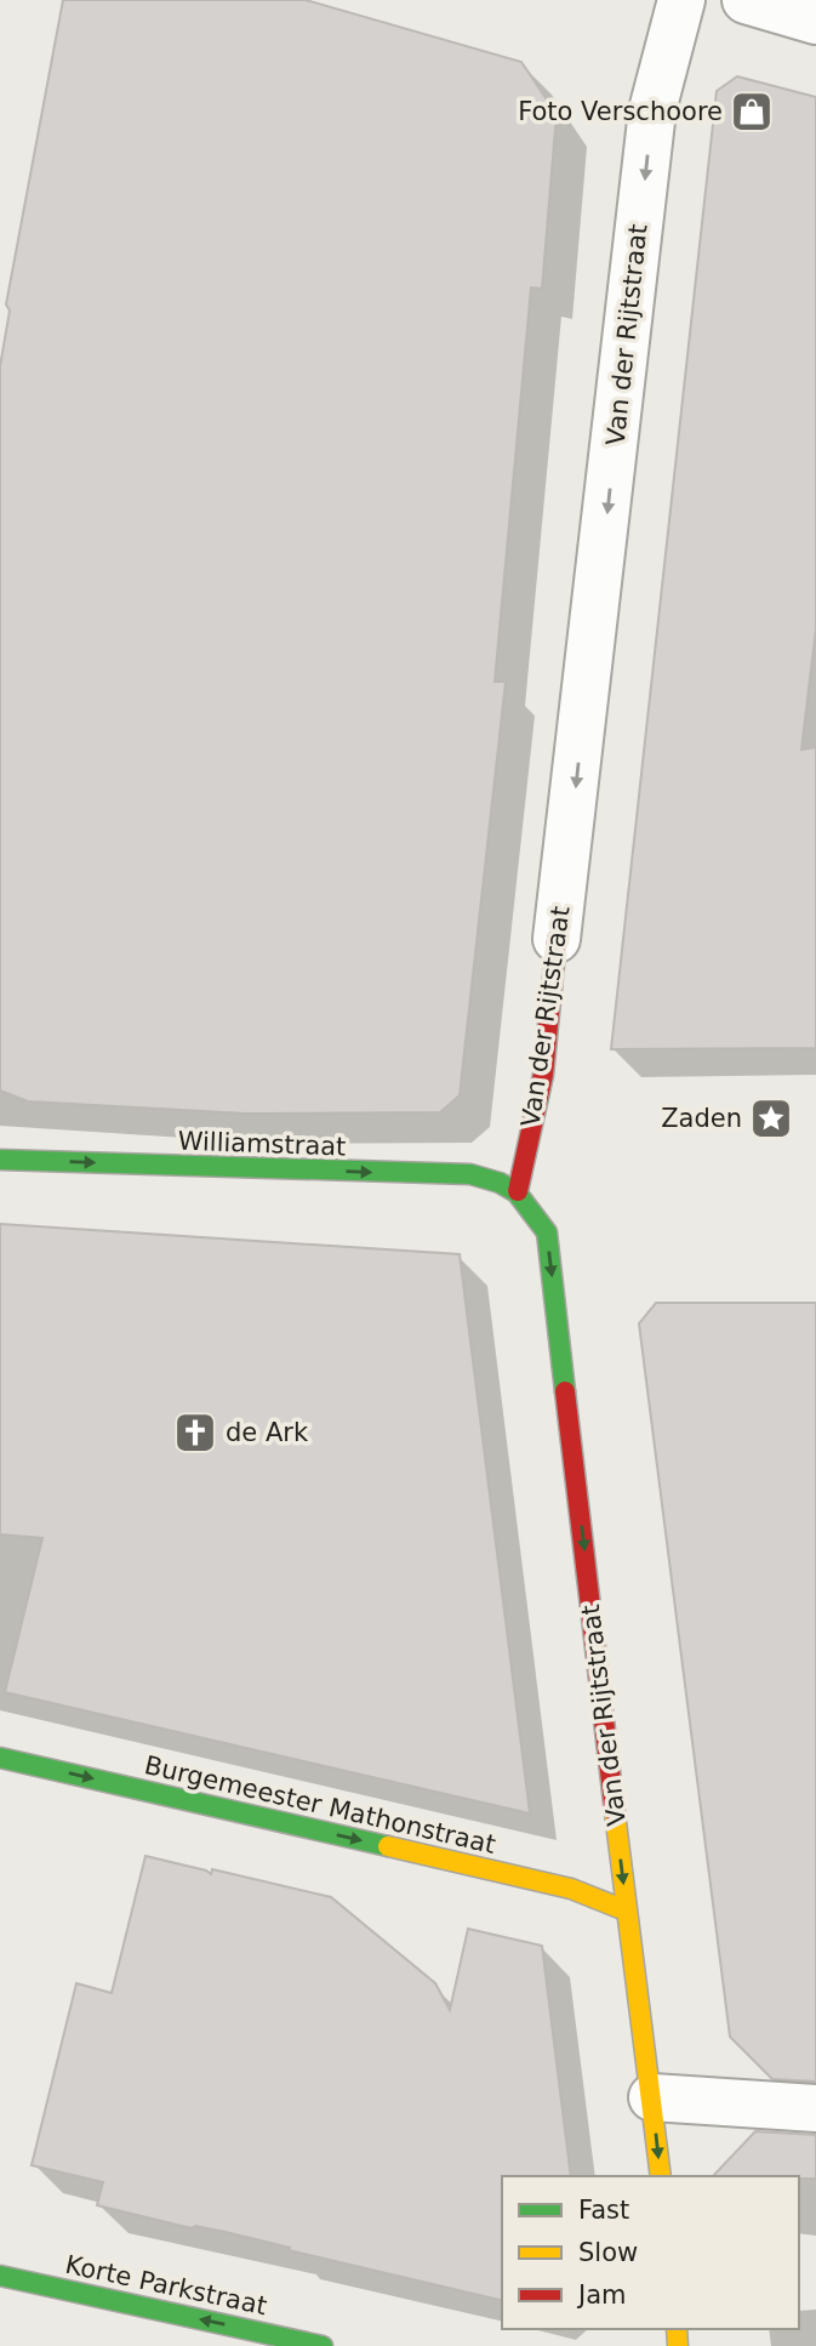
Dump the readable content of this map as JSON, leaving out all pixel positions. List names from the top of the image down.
{
  "streets": {
    "street": [
      "Van der Rijtstraat",
      "Williamstraat",
      "Burgemeester Mathonstraat",
      "Korte Parkstraat"
    ]
  },
  "crossings": [
    ["Van der Rijtstraat", "Williamstraat"],
    ["Van der Rijtstraat", "Burgemeester Mathonstraat"]
  ],
  "one_way": [
    "Van der Rijtstraat",
    "Williamstraat",
    "Burgemeester Mathonstraat",
    "Korte Parkstraat"
  ],
  "places": {
    "shop": ["Foto Verschoore"],
    "place": ["Zaden"],
    "church": ["de Ark"]
  },
  "legend": ["Fast", "Slow", "Jam"]
}
